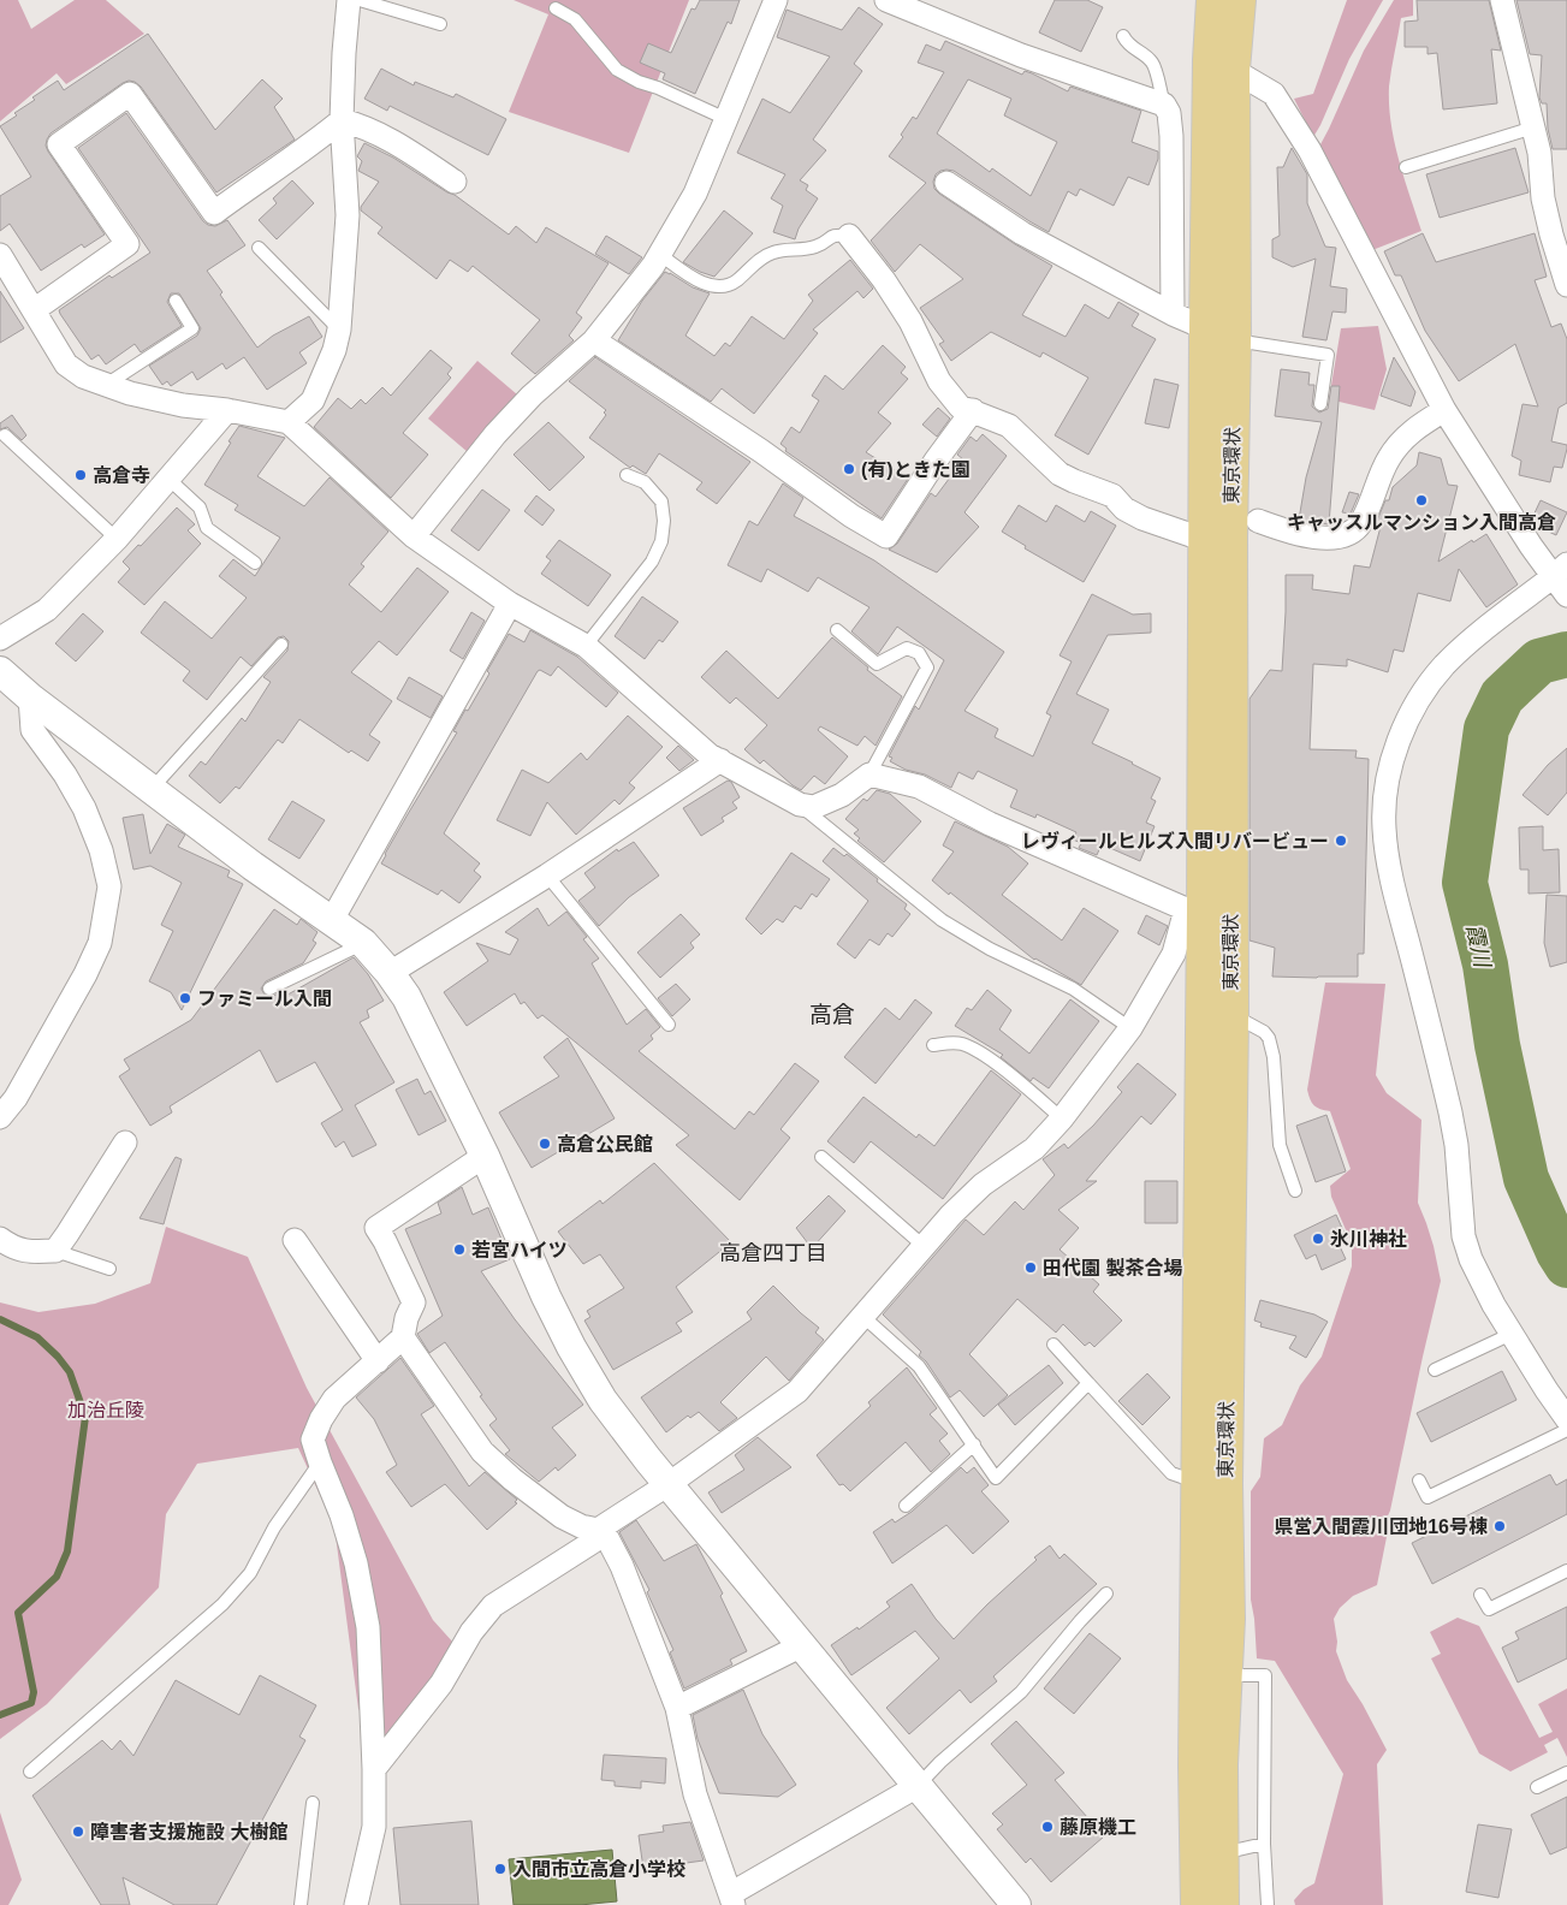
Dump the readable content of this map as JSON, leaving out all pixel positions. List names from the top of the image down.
{
  "streets": {
    "highway": ["東京環状"]
  },
  "districts": ["高倉", "高倉四丁目"],
  "water": ["霞川"],
  "parks": ["加治丘陵"],
  "places": [
    "(有)ときた園",
    "高倉寺",
    "キャッスルマンション入間高倉",
    "レヴィールヒルズ入間リバービュー",
    "ファミール入間",
    "高倉公民館",
    "氷川神社",
    "若宮ハイツ",
    "田代園 製茶合場",
    "県営入間霞川団地16号棟",
    "藤原機工",
    "障害者支援施設 大樹館",
    "入間市立高倉小学校"
  ]
}
